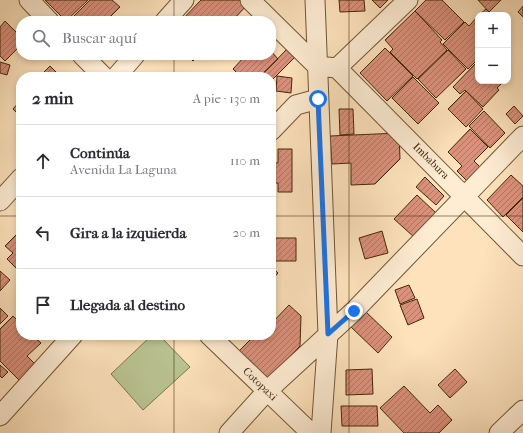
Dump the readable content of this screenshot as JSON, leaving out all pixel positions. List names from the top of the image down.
{
  "streets": {
    "street": ["Imbabura", "Cotopaxi"]
  },
  "page": {
    "map_buttons": ["+", "−"],
    "search": "Buscar aquí",
    "heading": ["2 min", "A pie · 130 m"],
    "list": [
      ["Continúa", "Avenida La Laguna", "110 m"],
      ["Gira a la izquierda", "20 m"],
      "Llegada al destino"
    ]
  }
}
